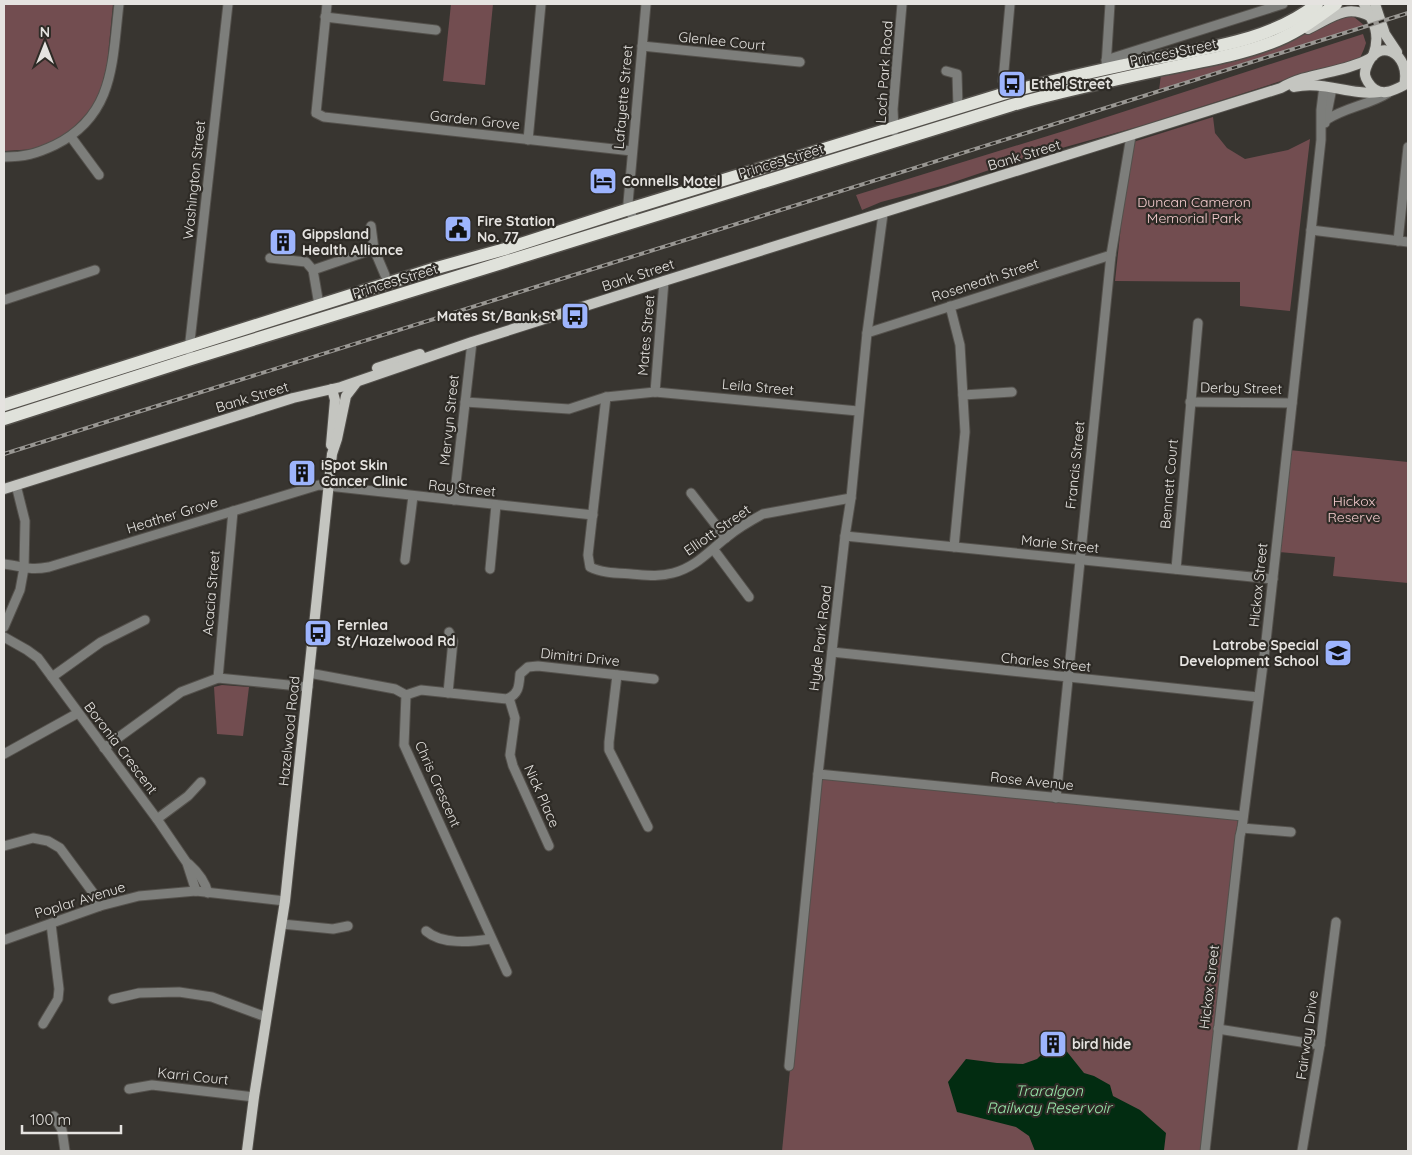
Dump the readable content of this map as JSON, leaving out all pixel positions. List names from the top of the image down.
{
  "streets": {
    "highway": ["Princes Street"],
    "main road": ["Bank Street", "Hickox Street", "Hazelwood Road"],
    "street": [
      "Glenlee Court",
      "Loch Park Road",
      "Lafayette Street",
      "Garden Grove",
      "Washington Street",
      "Roseneath Street",
      "Mates Street",
      "Leila Street",
      "Derby Street",
      "Mervyn Street",
      "Francis Street",
      "Bennett Court",
      "Ray Street",
      "Heather Grove",
      "Elliott Street",
      "Marie Street",
      "Acacia Street",
      "Hyde Park Road",
      "Dimitri Drive",
      "Charles Street",
      "Boronia Crescent",
      "Rose Avenue",
      "Chris Crescent",
      "Nick Place",
      "Poplar Avenue",
      "Fairway Drive",
      "Karri Court"
    ]
  },
  "crossings": [
    ["Glenlee Court", "Lafayette Street"],
    ["Princes Street", "Loch Park Road"],
    ["Princes Street", "Lafayette Street"],
    ["Princes Street", "Washington Street"],
    ["Lafayette Street", "Garden Grove"],
    ["Bank Street", "Mates Street"],
    ["Bank Street", "Mervyn Street"],
    ["Bank Street", "Francis Street"],
    ["Bank Street", "Hickox Street"],
    ["Bank Street", "Hyde Park Road"],
    ["Roseneath Street", "Francis Street"],
    ["Roseneath Street", "Hyde Park Road"],
    ["Mates Street", "Leila Street"],
    ["Leila Street", "Mervyn Street"],
    ["Leila Street", "Elliott Street"],
    ["Leila Street", "Hyde Park Road"],
    ["Derby Street", "Bennett Court"],
    ["Derby Street", "Hickox Street"],
    ["Mervyn Street", "Ray Street"],
    ["Francis Street", "Marie Street"],
    ["Francis Street", "Charles Street"],
    ["Francis Street", "Rose Avenue"],
    ["Bennett Court", "Marie Street"],
    ["Ray Street", "Heather Grove"],
    ["Ray Street", "Elliott Street"],
    ["Ray Street", "Hazelwood Road"],
    ["Heather Grove", "Acacia Street"],
    ["Heather Grove", "Hazelwood Road"],
    ["Elliott Street", "Hyde Park Road"],
    ["Marie Street", "Hickox Street"],
    ["Marie Street", "Hyde Park Road"],
    ["Hickox Street", "Charles Street"],
    ["Hickox Street", "Rose Avenue"],
    ["Hyde Park Road", "Charles Street"],
    ["Hyde Park Road", "Rose Avenue"],
    ["Dimitri Drive", "Nick Place"],
    ["Hazelwood Road", "Poplar Avenue"],
    ["Hazelwood Road", "Karri Court"],
    ["Boronia Crescent", "Poplar Avenue"]
  ],
  "water": ["Traralgon Railway Reservoir"],
  "parks": ["Duncan Cameron Memorial Park", "Hickox Reserve"],
  "places": {
    "bus stop": ["Ethel Street", "Mates St/Bank St", "Fernlea St/Hazelwood Rd"],
    "hotel": ["Connells Motel"],
    "public building": ["Fire Station No. 77"],
    "building": ["Gippsland Health Alliance", "iSpot Skin Cancer Clinic", "bird hide"],
    "school or university": ["Latrobe Special Development School"]
  },
  "scale_bar": "100 m",
  "north": "top"
}
